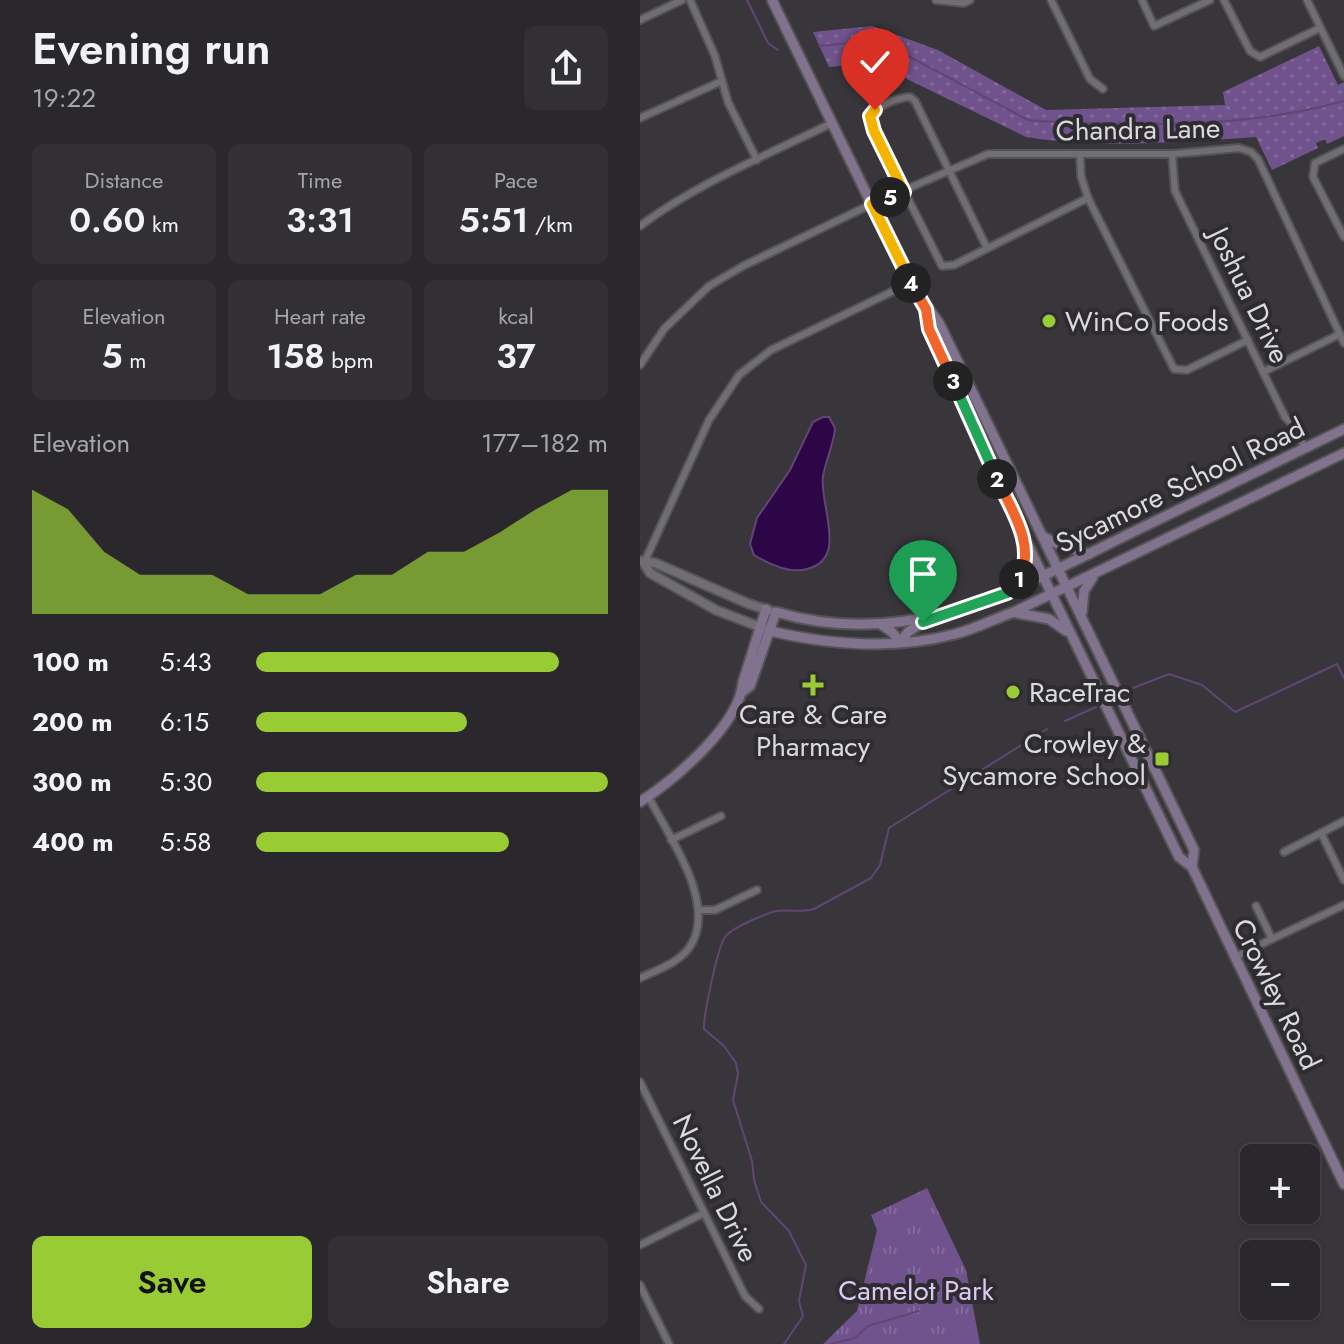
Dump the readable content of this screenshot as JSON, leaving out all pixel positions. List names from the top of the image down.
{
  "streets": {
    "main road": ["Sycamore School Road", "Crowley Road"],
    "street": ["Chandra Lane", "Joshua Drive", "Novella Drive"]
  },
  "crossings": [
    ["Chandra Lane", "Joshua Drive"],
    ["Chandra Lane", "Crowley Road"],
    ["Joshua Drive", "Sycamore School Road"],
    ["Sycamore School Road", "Crowley Road"]
  ],
  "parks": ["Camelot Park"],
  "places": {
    "other": ["WinCo Foods", "RaceTrac"],
    "health": ["Care & Care Pharmacy"],
    "transit": ["Crowley & Sycamore School"]
  },
  "page": {
    "heading": ["Evening run", "19:22"],
    "stats": [
      ["Distance", "0.60 km"],
      ["Time", "3:31"],
      ["Pace", "5:51 /km"],
      ["Elevation", "5 m"],
      ["Heart rate", "158 bpm"],
      ["kcal", "37"]
    ],
    "pins": [
      "5",
      "4",
      "3",
      "2",
      "1"
    ],
    "chart": ["Elevation", "177–182 m"],
    "list": [
      {
        "name": "100 m",
        "note": "5:43"
      },
      {
        "name": "200 m",
        "note": "6:15"
      },
      {
        "name": "300 m",
        "note": "5:30"
      },
      {
        "name": "400 m",
        "note": "5:58"
      }
    ],
    "map_buttons": ["+", "−"],
    "buttons": ["Save", "Share"]
  }
}
